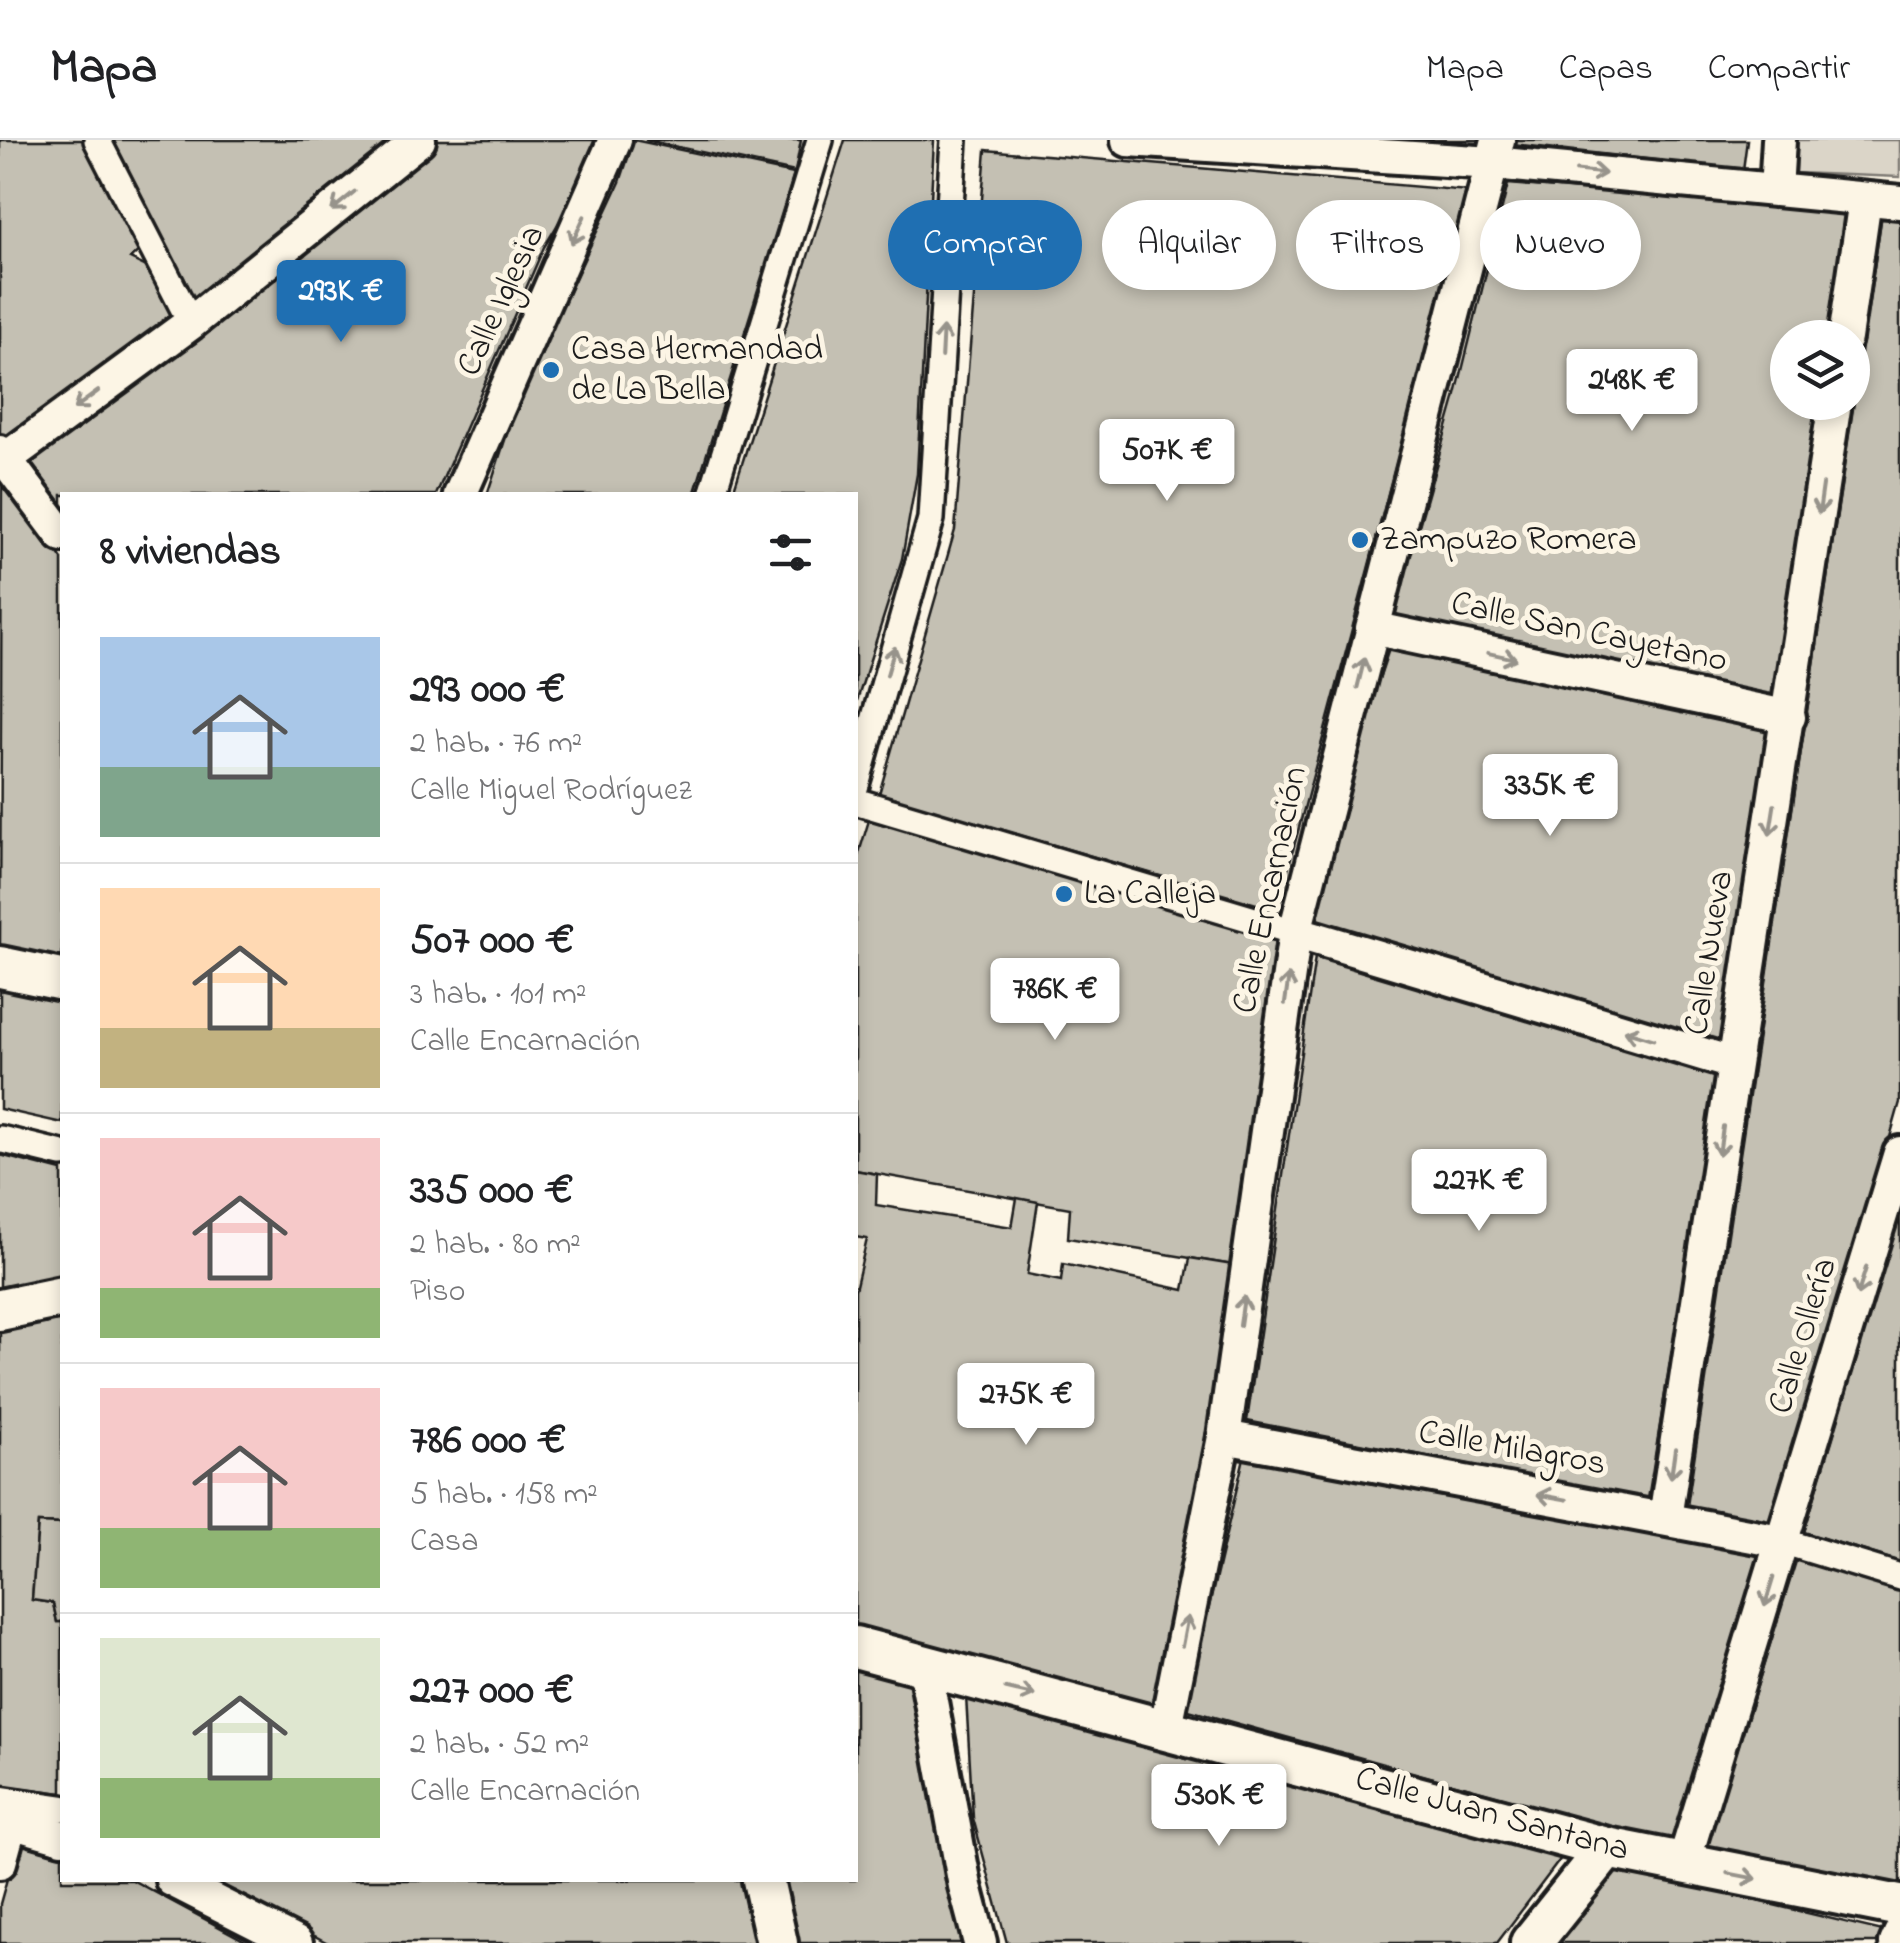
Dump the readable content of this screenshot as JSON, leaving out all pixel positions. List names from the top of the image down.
{
  "streets": {
    "street": [
      "Calle Iglesia",
      "Calle San Cayetano",
      "Calle Encarnación",
      "Calle Nueva",
      "Calle Ollería",
      "Calle Milagros",
      "Calle Juan Santana"
    ]
  },
  "crossings": [
    ["Calle San Cayetano", "Calle Encarnación"],
    ["Calle San Cayetano", "Calle Nueva"],
    ["Calle Encarnación", "Calle Milagros"],
    ["Calle Encarnación", "Calle Juan Santana"],
    ["Calle Nueva", "Calle Milagros"],
    ["Calle Ollería", "Calle Milagros"],
    ["Calle Ollería", "Calle Juan Santana"]
  ],
  "one_way": [
    "Calle San Cayetano",
    "Calle Encarnación",
    "Calle Nueva",
    "Calle Ollería",
    "Calle Milagros",
    "Calle Juan Santana"
  ],
  "places": ["Casa Hermandad de La Bella", "Zampuzo Romera", "La Calleja"],
  "page": {
    "header": "Mapa",
    "nav": ["Mapa", "Capas", "Compartir"],
    "chip": [
      "Comprar",
      "Alquilar",
      "Filtros",
      "Nuevo"
    ],
    "price": [
      "293K €",
      "248K €",
      "507K €",
      "335K €",
      "786K €",
      "227K €",
      "275K €",
      "530K €"
    ],
    "heading": "8 viviendas",
    "list": [
      {
        "name": "293 000 €",
        "note": "2 hab. · 76 m² · Calle Miguel Rodríguez"
      },
      {
        "name": "507 000 €",
        "note": "3 hab. · 101 m² · Calle Encarnación"
      },
      {
        "name": "335 000 €",
        "note": "2 hab. · 80 m² · Piso"
      },
      {
        "name": "786 000 €",
        "note": "5 hab. · 158 m² · Casa"
      },
      {
        "name": "227 000 €",
        "note": "2 hab. · 52 m² · Calle Encarnación"
      }
    ]
  }
}
